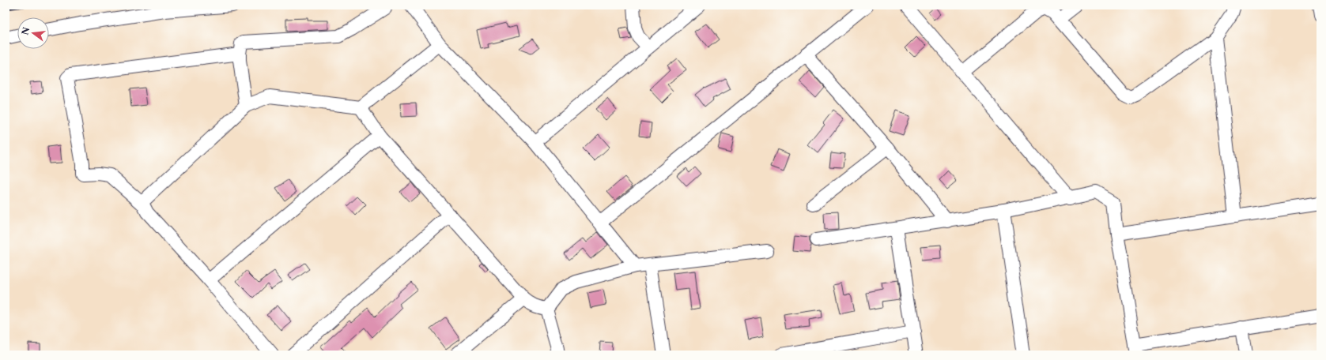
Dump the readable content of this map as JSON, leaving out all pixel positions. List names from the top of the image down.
{
  "north": "left"
}
